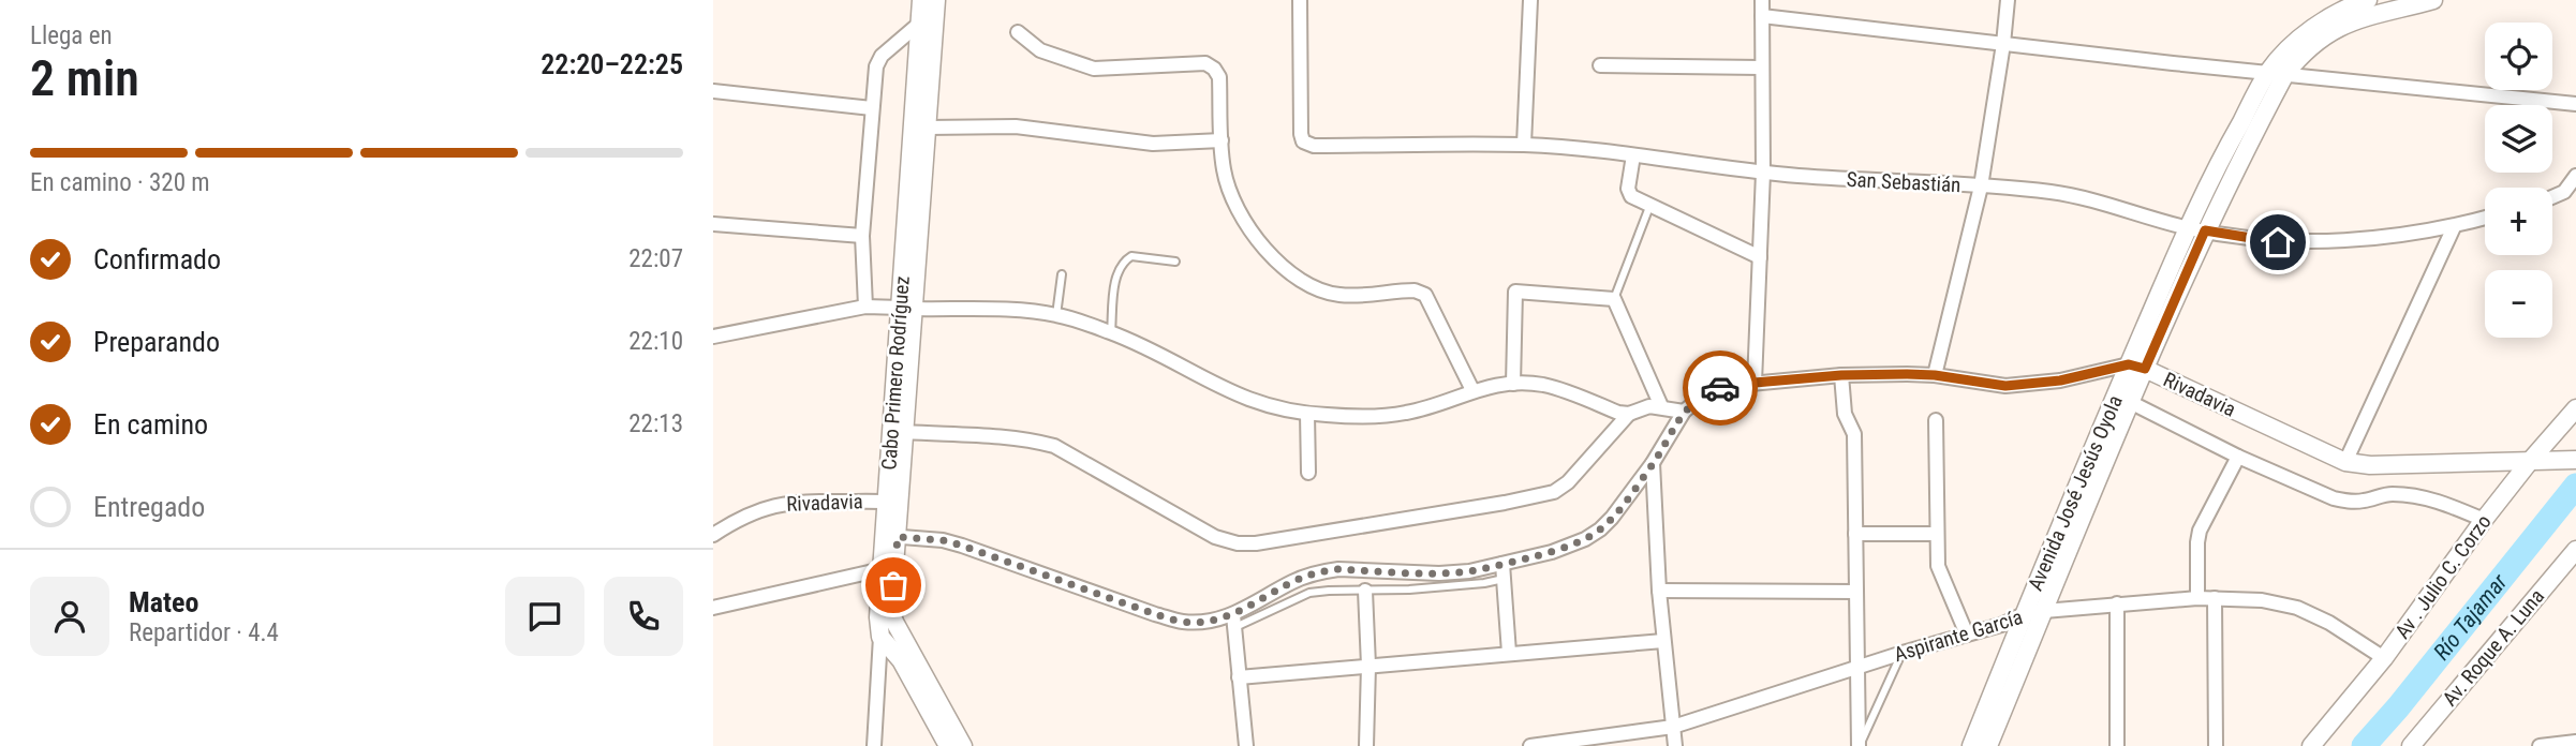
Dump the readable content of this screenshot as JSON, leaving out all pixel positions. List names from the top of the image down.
{
  "streets": {
    "street": [
      "San Sebastián",
      "Cabo Primero Rodríguez",
      "Rivadavia",
      "Avenida José Jesús Oyola",
      "Av . Julio C. Corzo",
      "Aspirante García",
      "Av. Roque A. Luna"
    ]
  },
  "crossings": [
    ["Cabo Primero Rodríguez", "Rivadavia"],
    ["Rivadavia", "Avenida José Jesús Oyola"],
    ["Rivadavia", "Av . Julio C. Corzo"],
    ["Avenida José Jesús Oyola", "Aspirante García"],
    ["Av . Julio C. Corzo", "Aspirante García"]
  ],
  "water": ["Río Tajamar"],
  "page": {
    "heading": ["2 min", "Llega en", "22:20–22:25"],
    "panel": ["Mateo", "Repartidor · 4.4"],
    "map_buttons": ["+", "−"],
    "bar": "En camino · 320 m",
    "list": [
      ["Confirmado", "22:07"],
      ["Preparando", "22:10"],
      ["En camino", "22:13"],
      "Entregado"
    ]
  }
}
